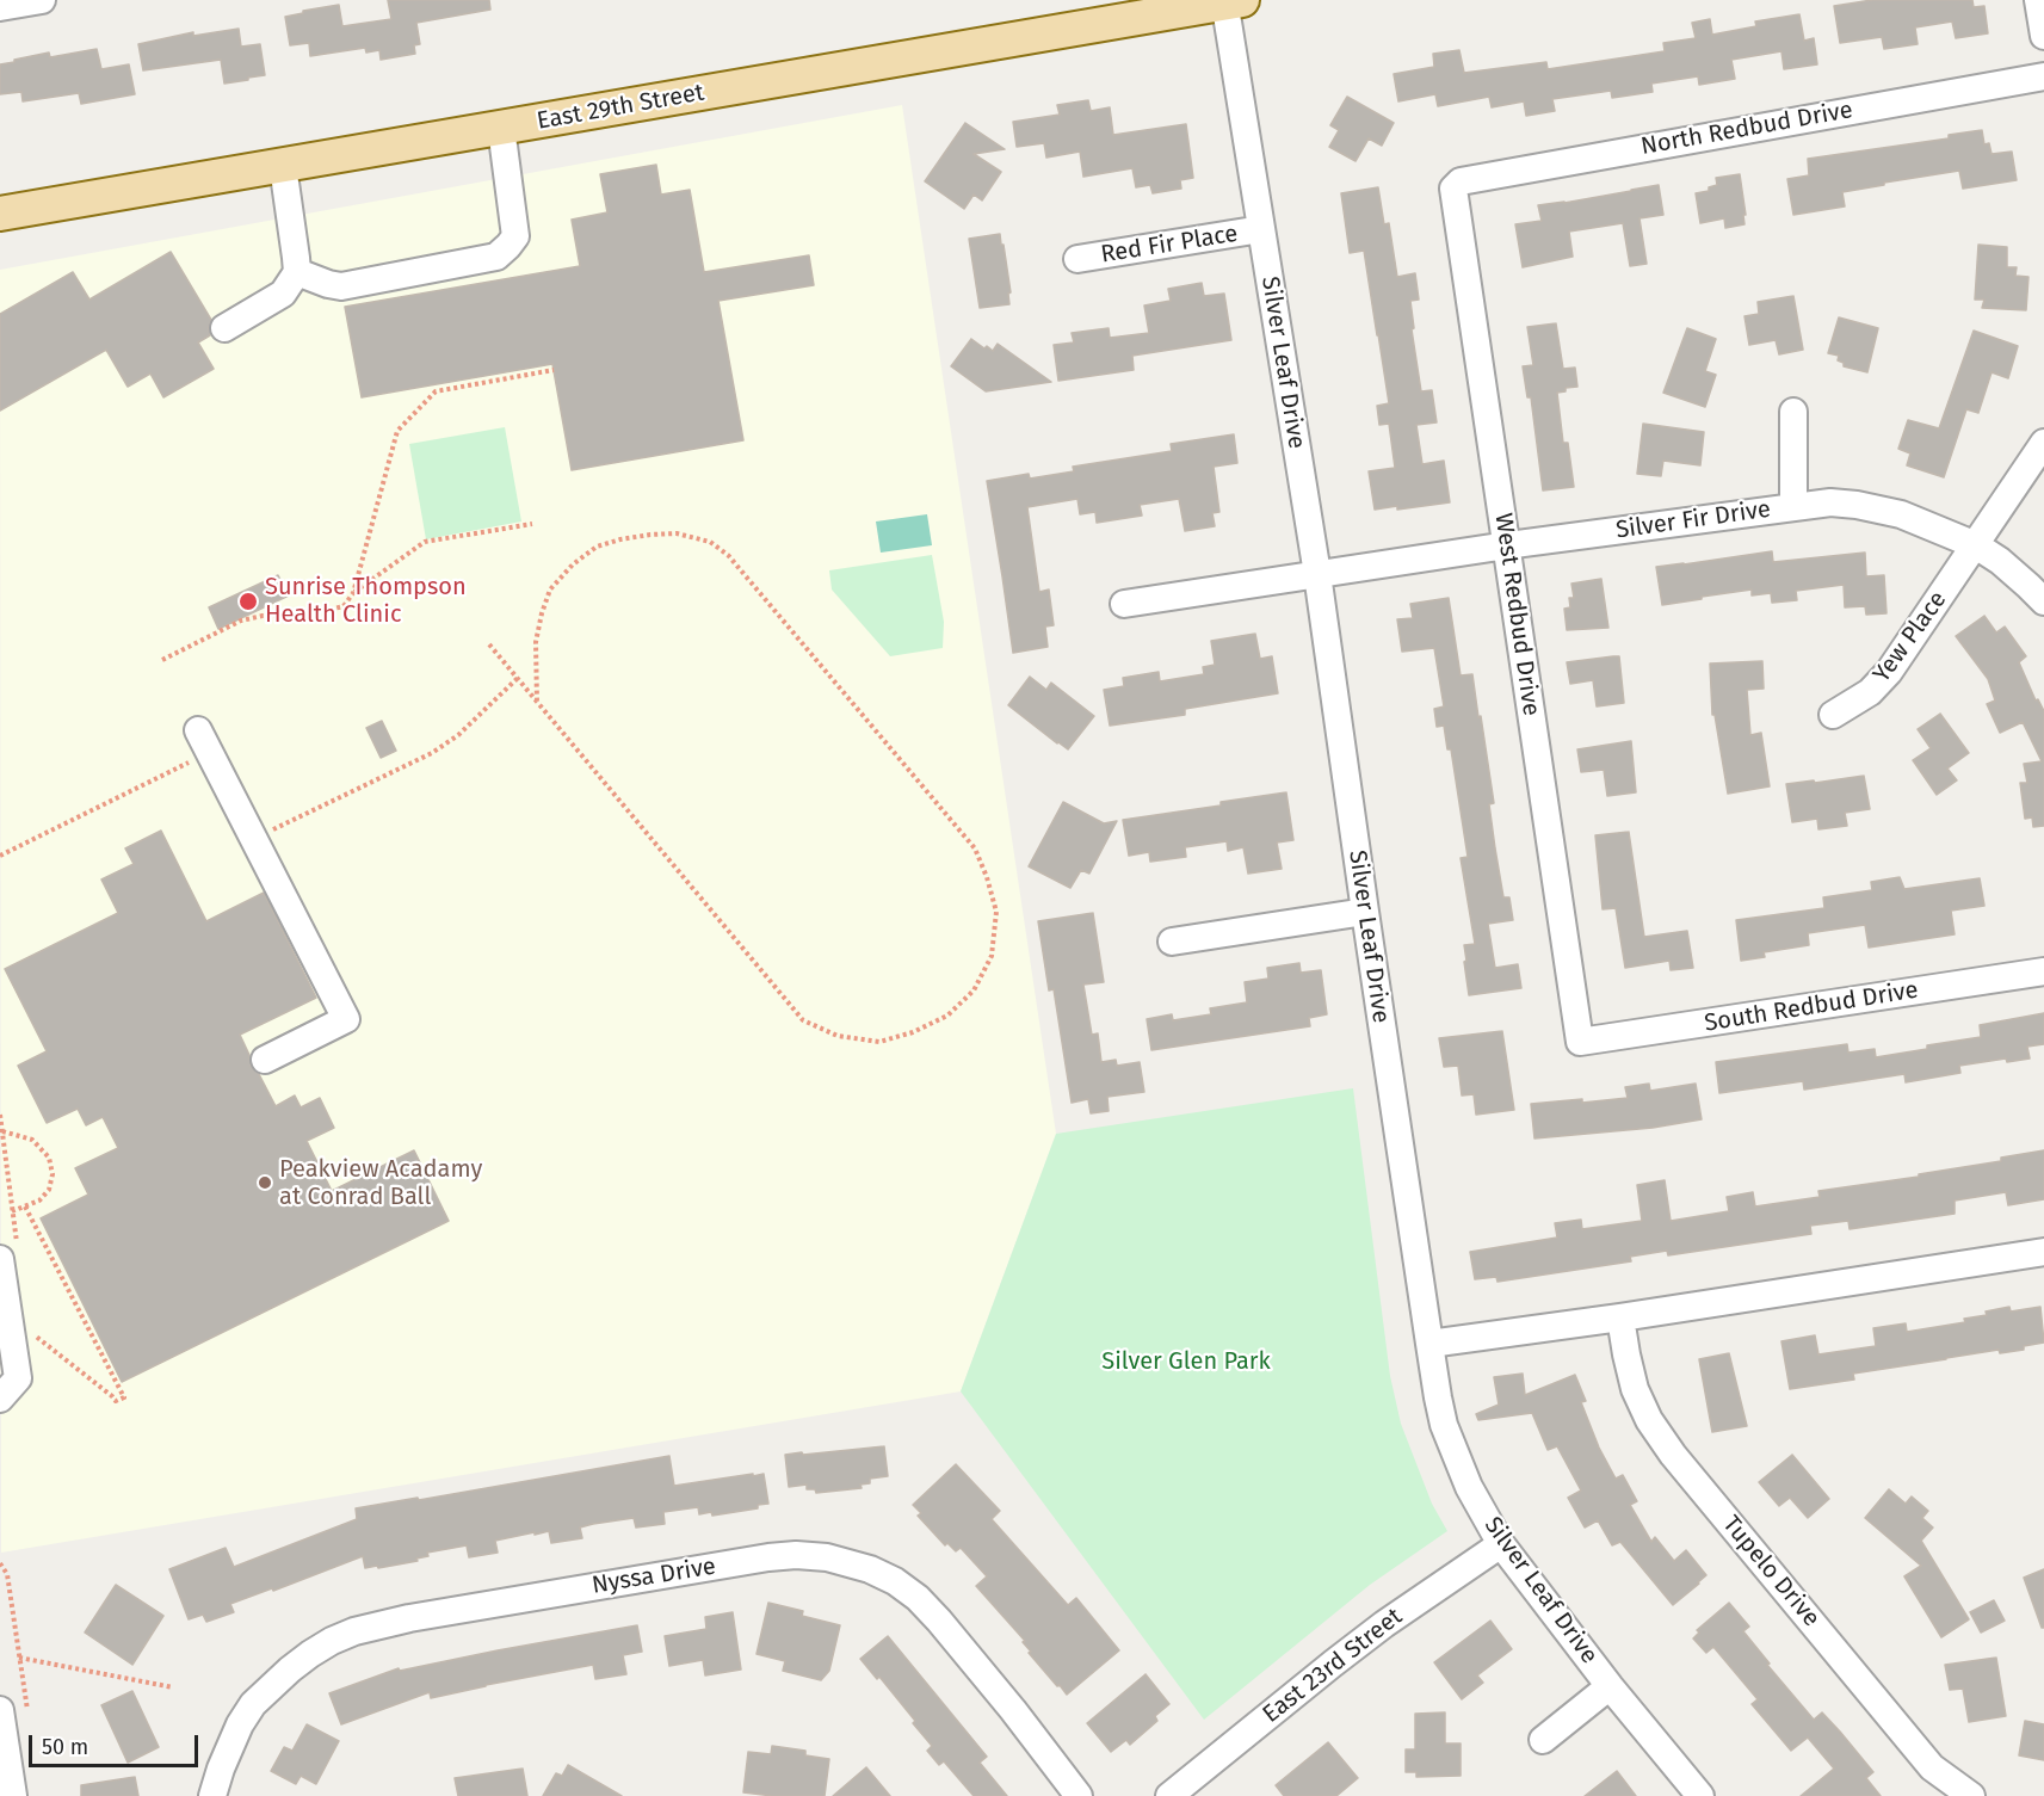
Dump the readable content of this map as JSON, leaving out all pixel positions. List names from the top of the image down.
{
  "streets": {
    "main road": ["East 29th Street"],
    "street": [
      "North Redbud Drive",
      "Red Fir Place",
      "Silver Leaf Drive",
      "Silver Fir Drive",
      "West Redbud Drive",
      "Yew Place",
      "South Redbud Drive",
      "Tupelo Drive",
      "Nyssa Drive",
      "East 23rd Street"
    ]
  },
  "crossings": [
    ["East 29th Street", "Silver Leaf Drive"],
    ["North Redbud Drive", "West Redbud Drive"],
    ["Red Fir Place", "Silver Leaf Drive"],
    ["Silver Leaf Drive", "Silver Fir Drive"],
    ["Silver Leaf Drive", "East 23rd Street"],
    ["Silver Fir Drive", "West Redbud Drive"],
    ["Silver Fir Drive", "Yew Place"],
    ["West Redbud Drive", "South Redbud Drive"]
  ],
  "parks": ["Silver Glen Park"],
  "places": ["Sunrise Thompson Health Clinic", "Peakview Acadamy at Conrad Ball"],
  "scale_bar": "50 m"
}
